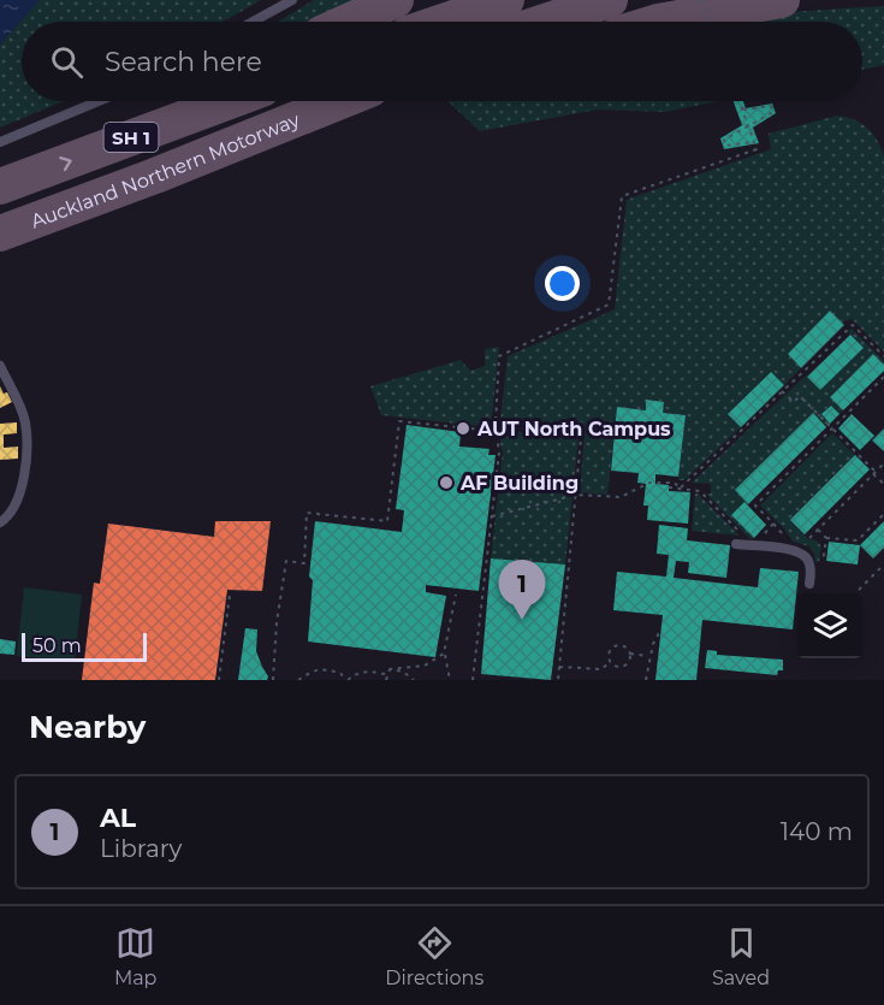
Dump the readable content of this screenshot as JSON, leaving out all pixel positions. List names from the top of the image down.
{
  "streets": {
    "highway": ["SH 1", "Auckland Northern Motorway"]
  },
  "places": ["AUT North Campus", "AF Building"],
  "scale_bar": "50 m",
  "page": {
    "search": "Search here",
    "pins": "1",
    "scale": "50 m",
    "heading": "Nearby",
    "list": [
      {
        "mark": "1",
        "name": "AL",
        "note": "Library",
        "value": "140 m"
      }
    ],
    "nav": ["Map", "Directions", "Saved"]
  }
}
